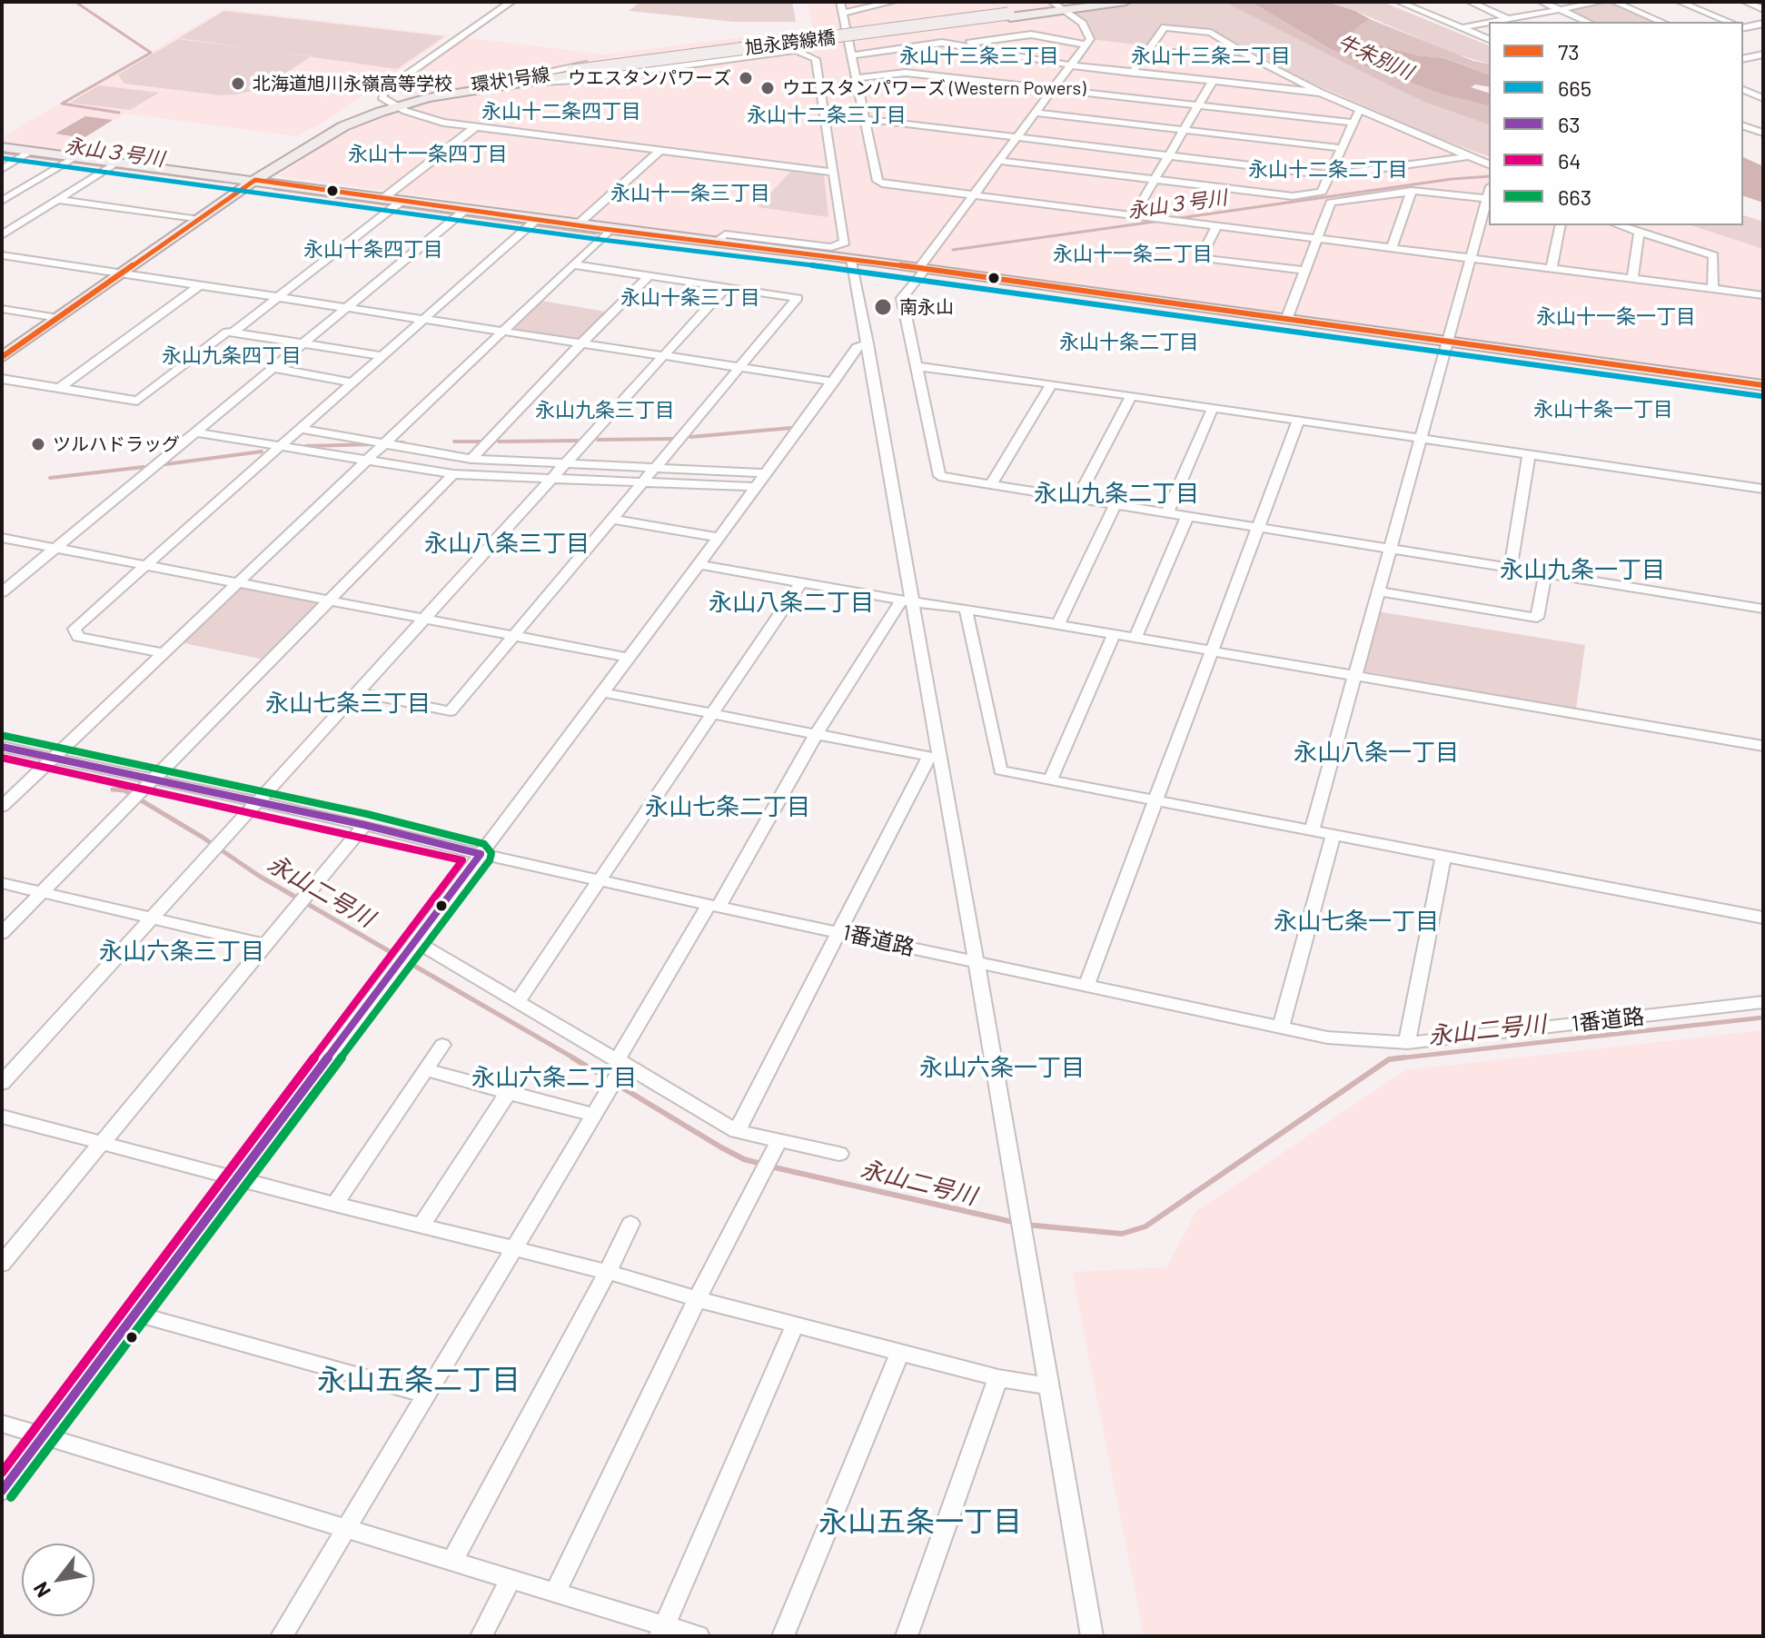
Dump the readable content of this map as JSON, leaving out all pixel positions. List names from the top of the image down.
{
  "streets": {
    "main road": ["旭永跨線橋", "環状1号線"],
    "street": ["1番道路"]
  },
  "crossings": [
    ["旭永跨線橋", "環状1号線"]
  ],
  "districts": [
    "永山十三条三丁目",
    "永山十三条二丁目",
    "永山十二条四丁目",
    "永山十二条三丁目",
    "永山十一条四丁目",
    "永山十二条二丁目",
    "永山十一条三丁目",
    "永山十条四丁目",
    "永山十一条二丁目",
    "永山十条三丁目",
    "永山十一条一丁目",
    "永山十条二丁目",
    "永山九条四丁目",
    "永山十条一丁目",
    "永山九条三丁目",
    "永山九条二丁目",
    "永山八条三丁目",
    "永山九条一丁目",
    "永山八条二丁目",
    "永山七条三丁目",
    "永山八条一丁目",
    "永山七条二丁目",
    "永山七条一丁目",
    "永山六条三丁目",
    "永山六条一丁目",
    "永山六条二丁目",
    "永山五条二丁目",
    "永山五条一丁目"
  ],
  "water": ["牛朱別川", "永山３号川", "永山二号川"],
  "places": [
    "ウエスタンパワーズ",
    "北海道旭川永嶺高等学校",
    "ウエスタンパワーズ (Western Powers)",
    "南永山",
    "ツルハドラッグ"
  ],
  "lines": [
    "transit line 665",
    "transit line 73",
    "transit line 663",
    "transit line 63",
    "transit line 64"
  ],
  "legend": [
    "73",
    "665",
    "63",
    "64",
    "663"
  ],
  "north": "bottom left"
}
